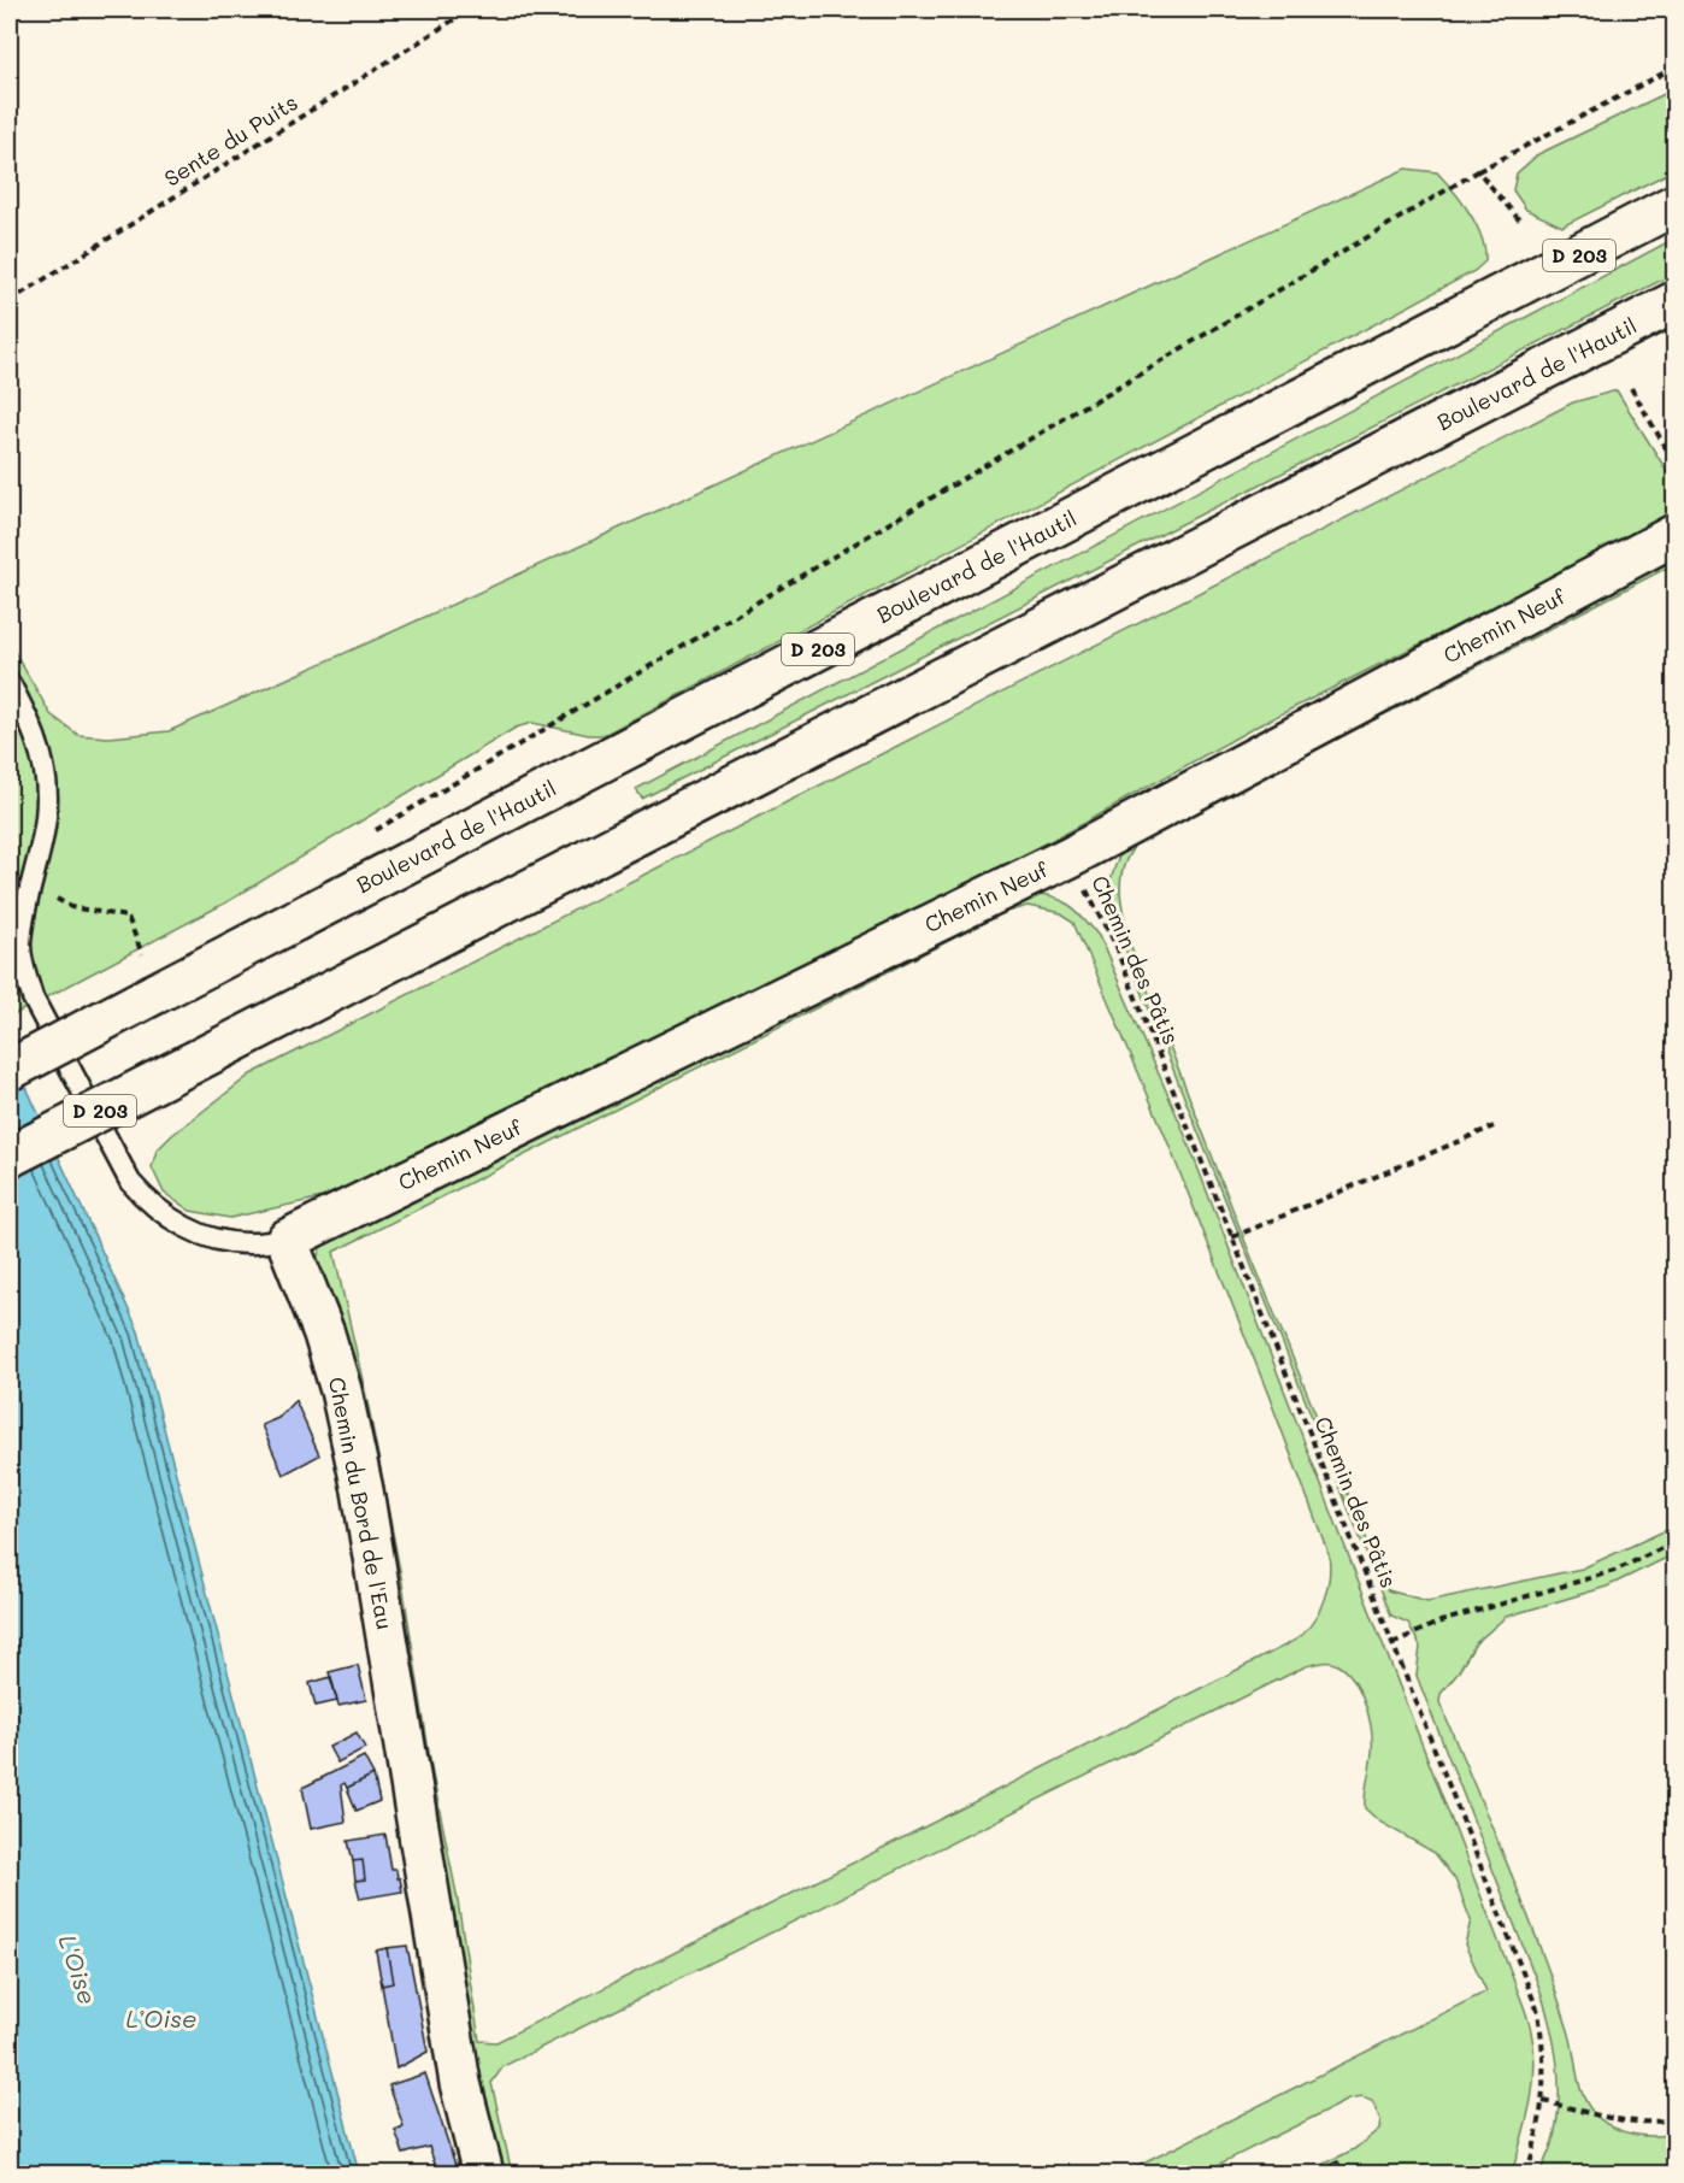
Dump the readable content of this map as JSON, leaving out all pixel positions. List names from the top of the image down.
{
  "streets": {
    "main road": [
      "D 203",
      "Boulevard de l'Hautil",
      "Chemin Neuf",
      "Chemin du Bord de l'Eau"
    ],
    "path": ["Sente du Puits", "Chemin des Pâtis"]
  },
  "crossings": [
    ["Chemin Neuf", "Chemin des Pâtis"],
    ["Chemin Neuf", "Chemin du Bord de l'Eau"]
  ],
  "water": ["L'Oise", "L’Oise"]
}
